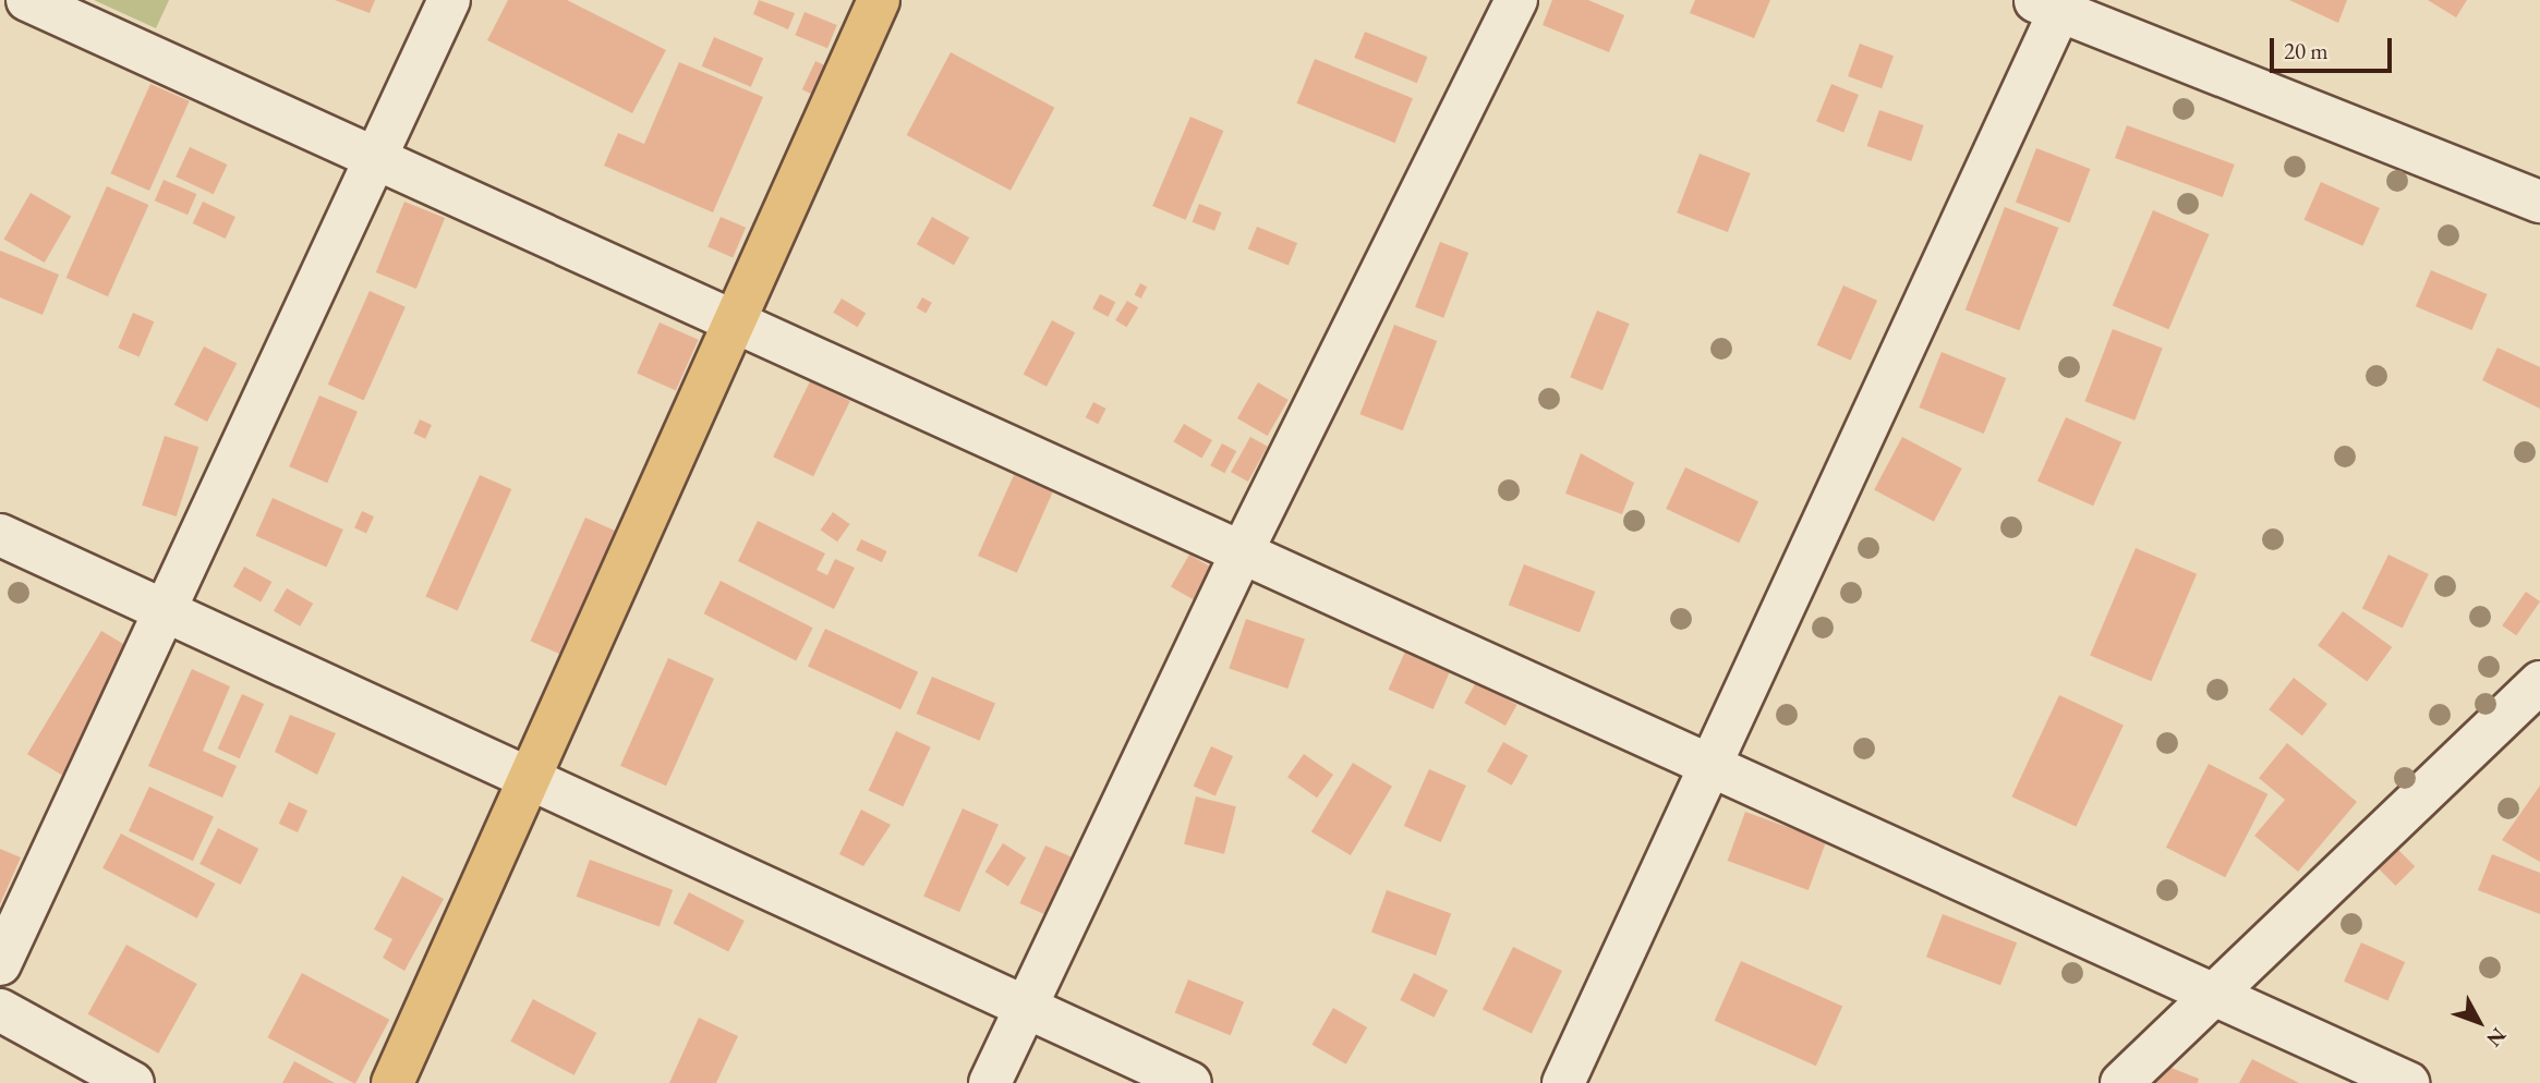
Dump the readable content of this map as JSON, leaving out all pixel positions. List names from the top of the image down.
{
  "scale_bar": "20 m",
  "north": "bottom right"
}
